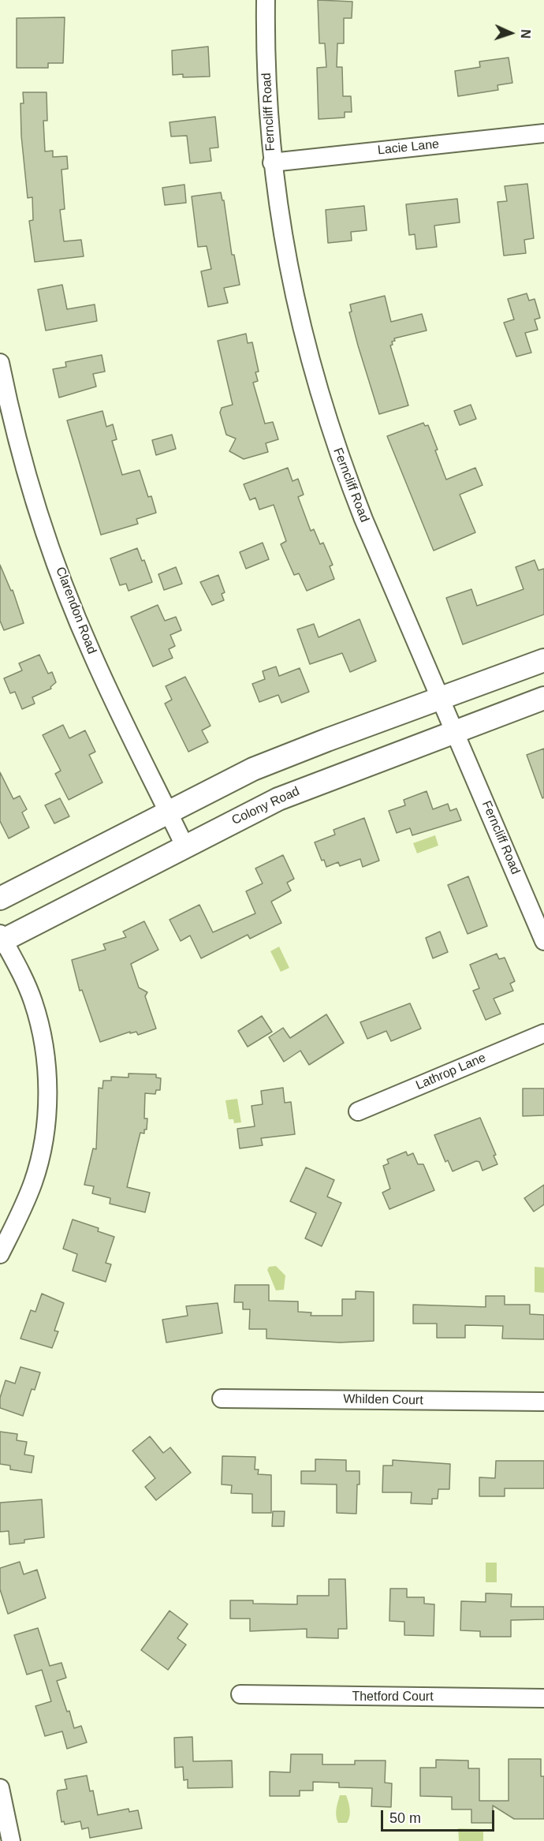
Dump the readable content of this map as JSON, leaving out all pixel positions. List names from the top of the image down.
{
  "streets": {
    "street": [
      "Ferncliff Road",
      "Lacie Lane",
      "Clarendon Road",
      "Colony Road",
      "Lathrop Lane",
      "Whilden Court",
      "Thetford Court"
    ]
  },
  "crossings": [
    ["Ferncliff Road", "Lacie Lane"],
    ["Ferncliff Road", "Colony Road"],
    ["Clarendon Road", "Colony Road"]
  ],
  "scale_bar": "50 m",
  "north": "right"
}
